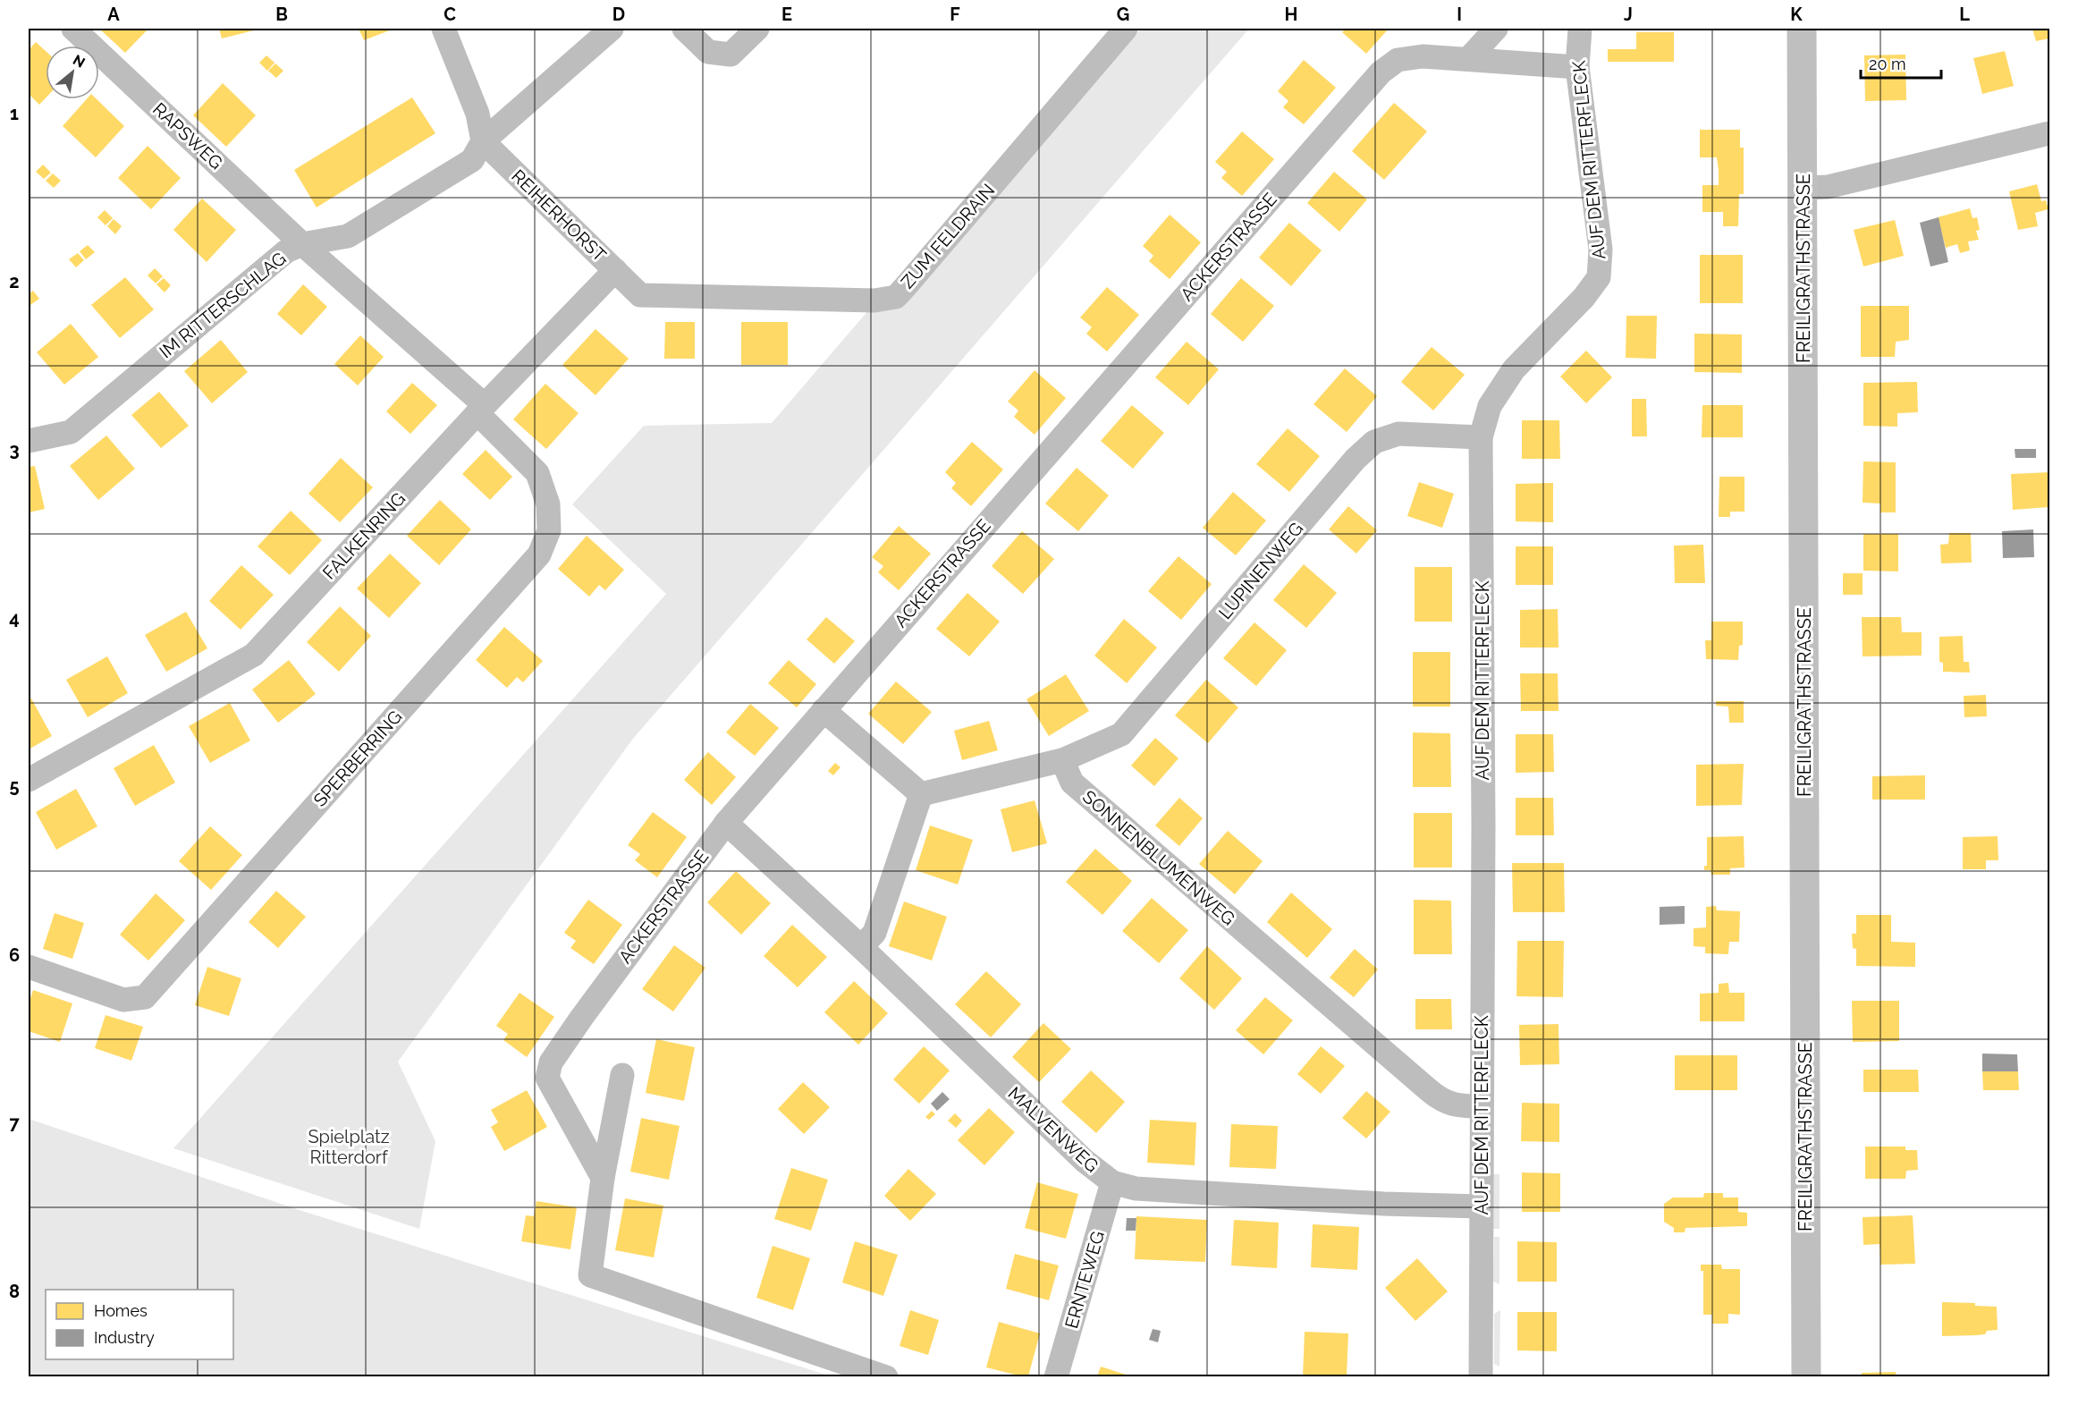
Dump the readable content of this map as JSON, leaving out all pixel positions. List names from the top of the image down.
{
  "streets": {
    "street": [
      "RAPSWEG",
      "AUF DEM RITTERFLECK",
      "REIHERHORST",
      "ZUM FELDRAIN",
      "ACKERSTRASSE",
      "FREILIGRATHSTRASSE",
      "IM RITTERSCHLAG",
      "FALKENRING",
      "LUPINENWEG",
      "SPERBERRING",
      "SONNENBLUMENWEG",
      "MALVENWEG",
      "ERNTEWEG"
    ]
  },
  "crossings": [
    ["RAPSWEG", "IM RITTERSCHLAG"],
    ["AUF DEM RITTERFLECK", "ACKERSTRASSE"],
    ["AUF DEM RITTERFLECK", "LUPINENWEG"],
    ["AUF DEM RITTERFLECK", "SONNENBLUMENWEG"],
    ["AUF DEM RITTERFLECK", "MALVENWEG"],
    ["REIHERHORST", "ZUM FELDRAIN"],
    ["REIHERHORST", "IM RITTERSCHLAG"],
    ["REIHERHORST", "FALKENRING"],
    ["REIHERHORST", "SPERBERRING"],
    ["ACKERSTRASSE", "MALVENWEG"],
    ["FALKENRING", "SPERBERRING"],
    ["LUPINENWEG", "SONNENBLUMENWEG"],
    ["MALVENWEG", "ERNTEWEG"]
  ],
  "parks": ["Spielplatz Ritterdorf"],
  "legend": ["Homes", "Industry"],
  "scale_bar": "20 m",
  "north": "top right",
  "grid": {
    "columns": [
      "A",
      "B",
      "C",
      "D",
      "E",
      "F",
      "G",
      "H",
      "I",
      "J",
      "K",
      "L"
    ],
    "rows": [
      "1",
      "2",
      "3",
      "4",
      "5",
      "6",
      "7",
      "8"
    ]
  }
}
